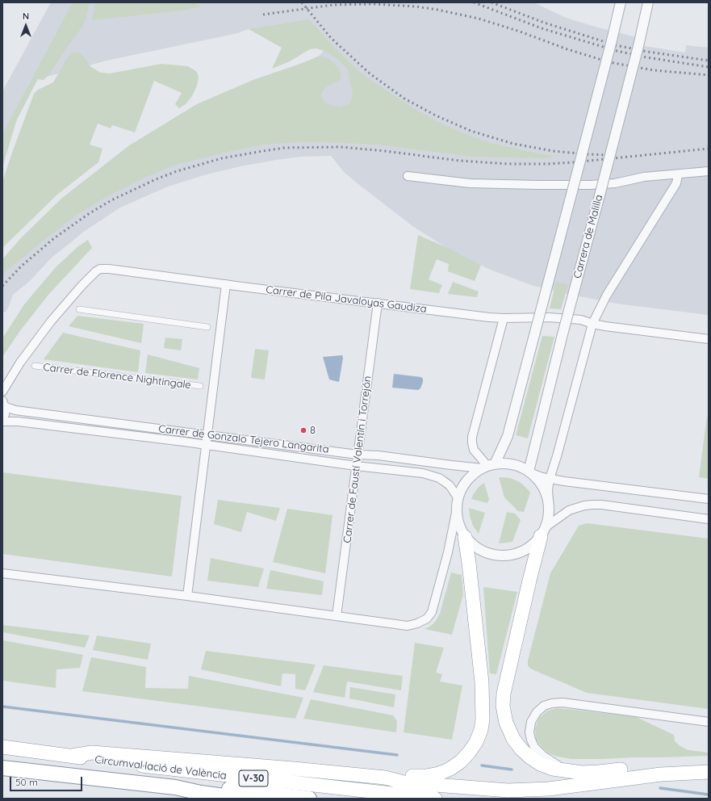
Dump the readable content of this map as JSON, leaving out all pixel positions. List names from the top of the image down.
{
  "streets": {
    "highway": ["Circumval·lació de València", "V-30"],
    "street": [
      "Carrera de Malilla",
      "Carrer de Pila Javaloyas Gaudiza",
      "Carrer de Florence Nightingale",
      "Carrer de Gonzalo Tejero Langarita",
      "Carrer de Faustí Valentín i Torrejón"
    ]
  },
  "crossings": [
    ["Carrera de Malilla", "Carrer de Gonzalo Tejero Langarita"],
    ["Carrer de Pila Javaloyas Gaudiza", "Carrer de Faustí Valentín i Torrejón"],
    ["Carrer de Gonzalo Tejero Langarita", "Carrer de Faustí Valentín i Torrejón"]
  ],
  "places": ["8"],
  "scale_bar": "50 m",
  "north": "top"
}
